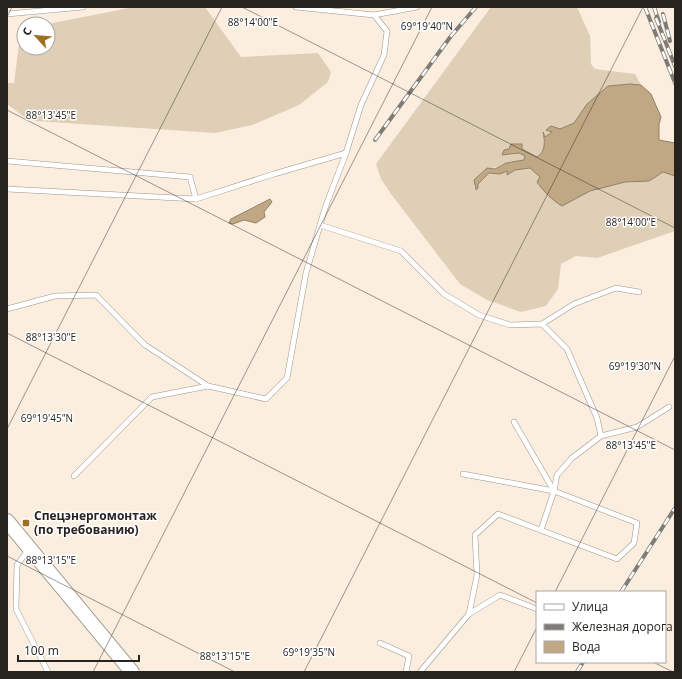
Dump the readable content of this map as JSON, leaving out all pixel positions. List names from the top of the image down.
{
  "places": {
    "transit": ["Спецэнергомонтаж (по требованию)"]
  },
  "legend": ["Улица", "Железная дорога", "Вода"],
  "scale_bar": "100 m",
  "north": "top left",
  "coordinates": [
    "88°14'00\"E",
    "69°19'40\"N",
    "88°13'45\"E",
    "88°13'30\"E",
    "69°19'30\"N",
    "69°19'45\"N",
    "88°13'15\"E",
    "69°19'35\"N"
  ]
}
